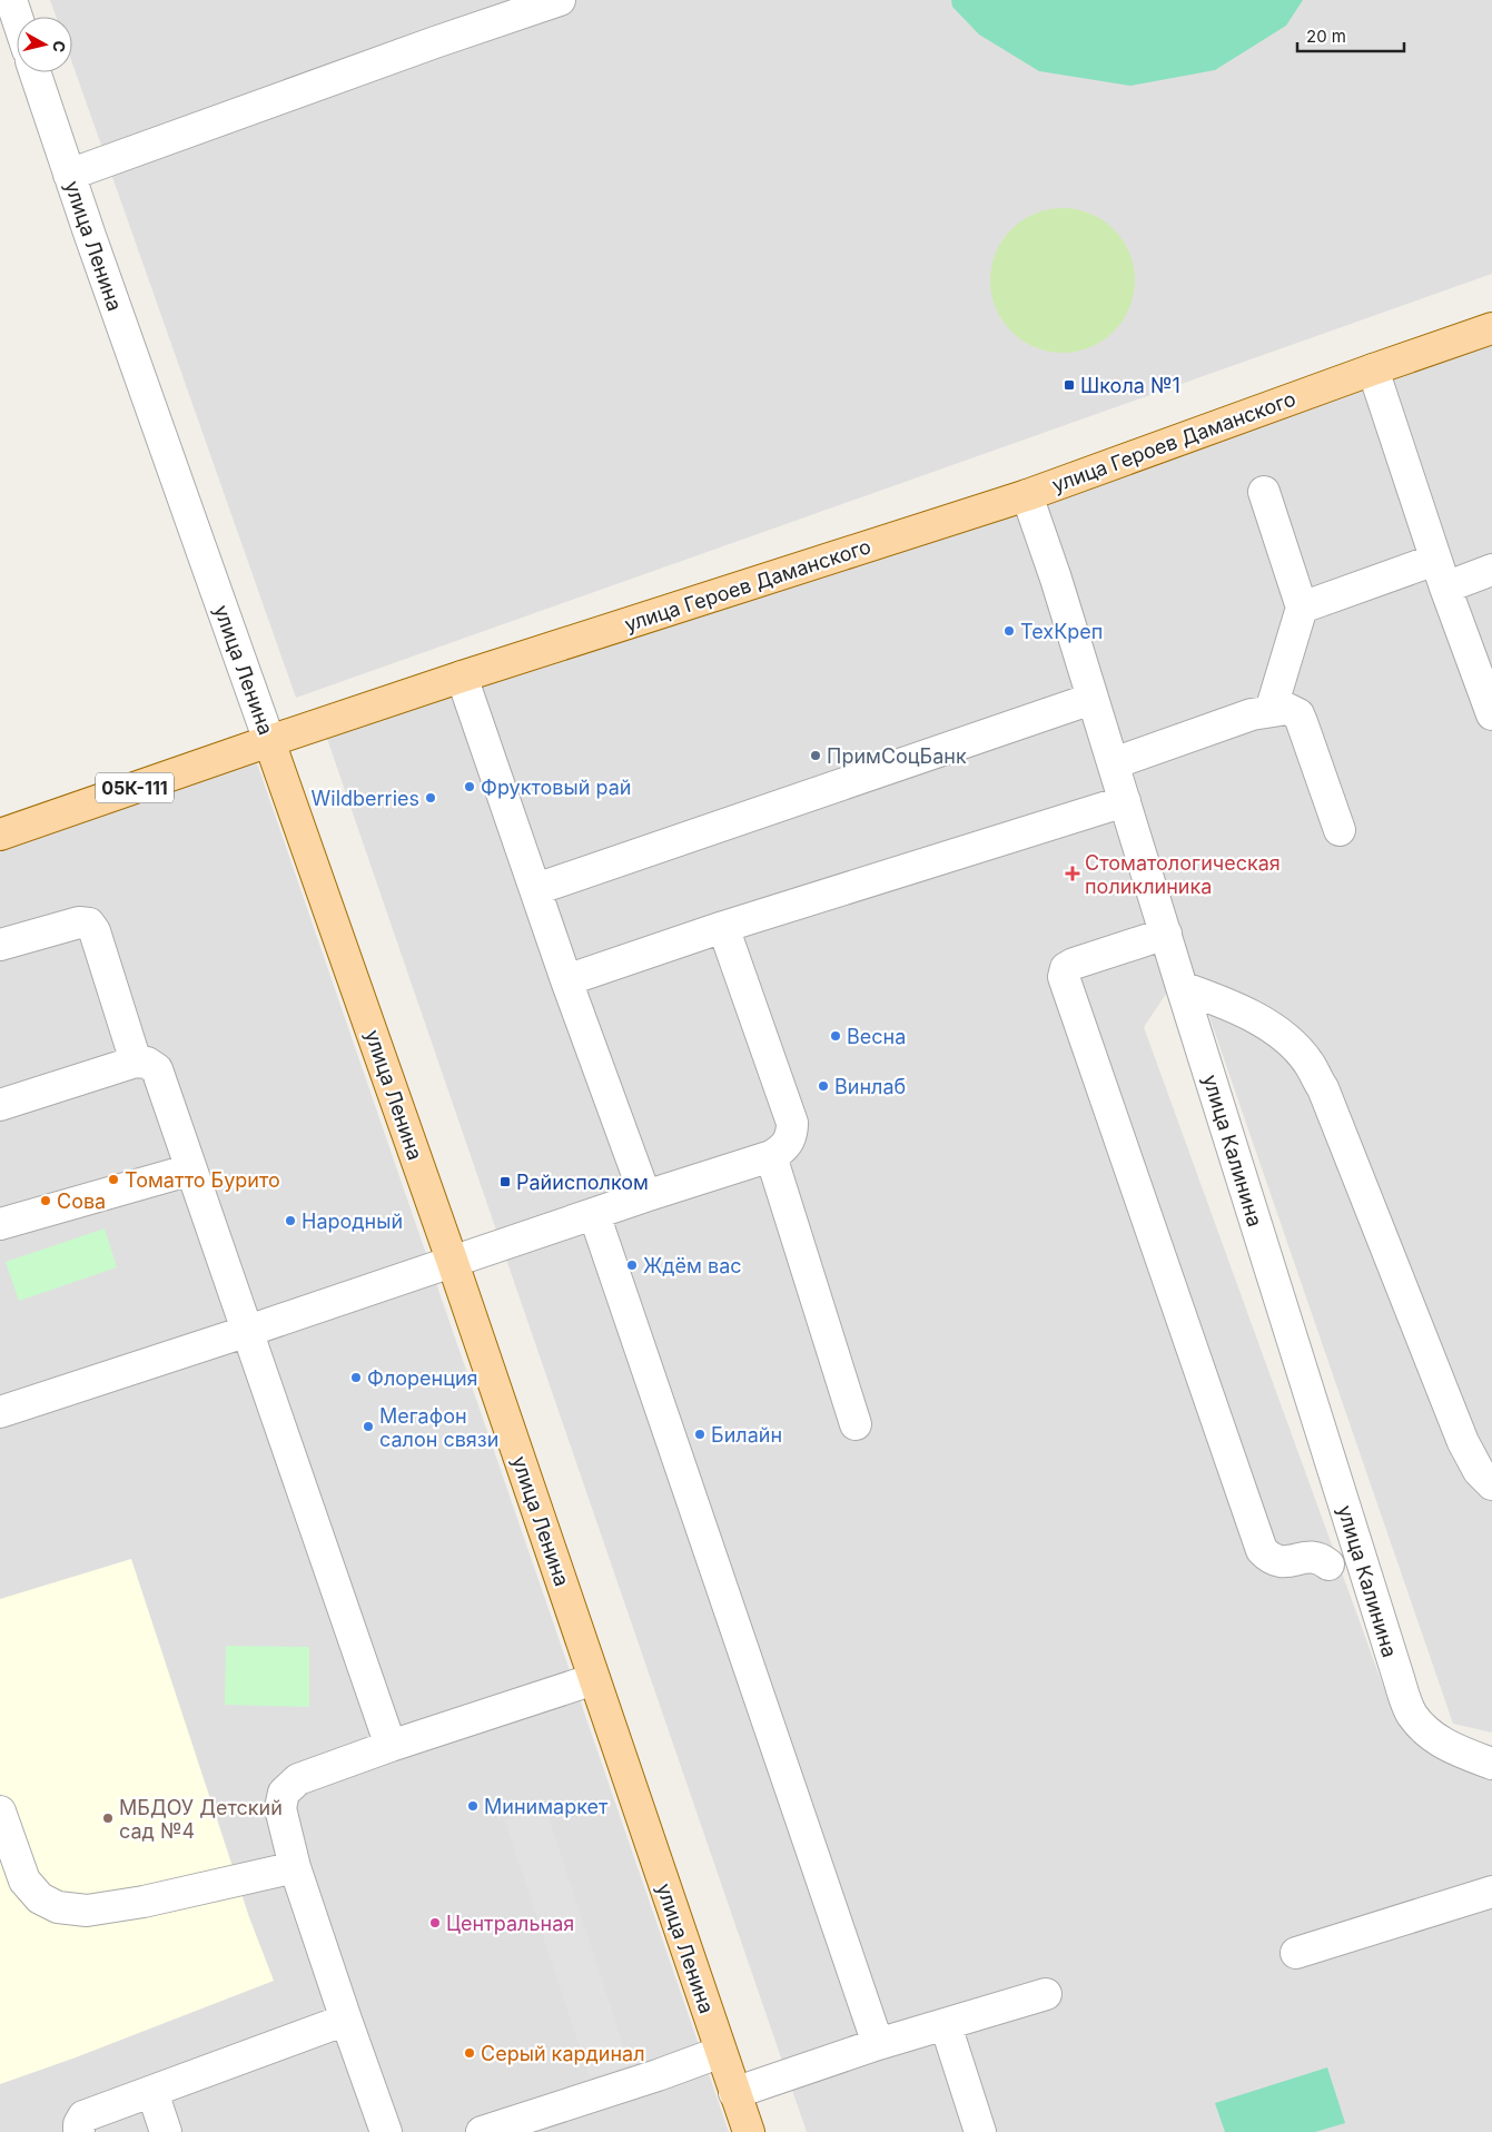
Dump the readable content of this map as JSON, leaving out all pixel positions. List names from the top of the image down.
{
  "streets": {
    "main road": ["улица Ленина", "улица Героев Даманского", "05К-111"],
    "street": ["улица Калинина"]
  },
  "crossings": [
    ["улица Ленина", "улица Героев Даманского"],
    ["улица Героев Даманского", "улица Калинина"]
  ],
  "places": {
    "transit": ["Школа №1", "Райисполком"],
    "other": [
      "ТехКреп",
      "ПримСоцБанк",
      "Фруктовый рай",
      "Wildberries",
      "Весна",
      "Винлаб",
      "Томатто Бурито",
      "Сова",
      "Народный",
      "Ждём вас",
      "Флоренция",
      "Мегафон салон связи",
      "Билайн",
      "Минимаркет",
      "МБДОУ Детский сад №4",
      "Центральная",
      "Серый кардинал"
    ],
    "health": ["Стоматологическая поликлиника"]
  },
  "scale_bar": "20 m",
  "north": "right"
}
